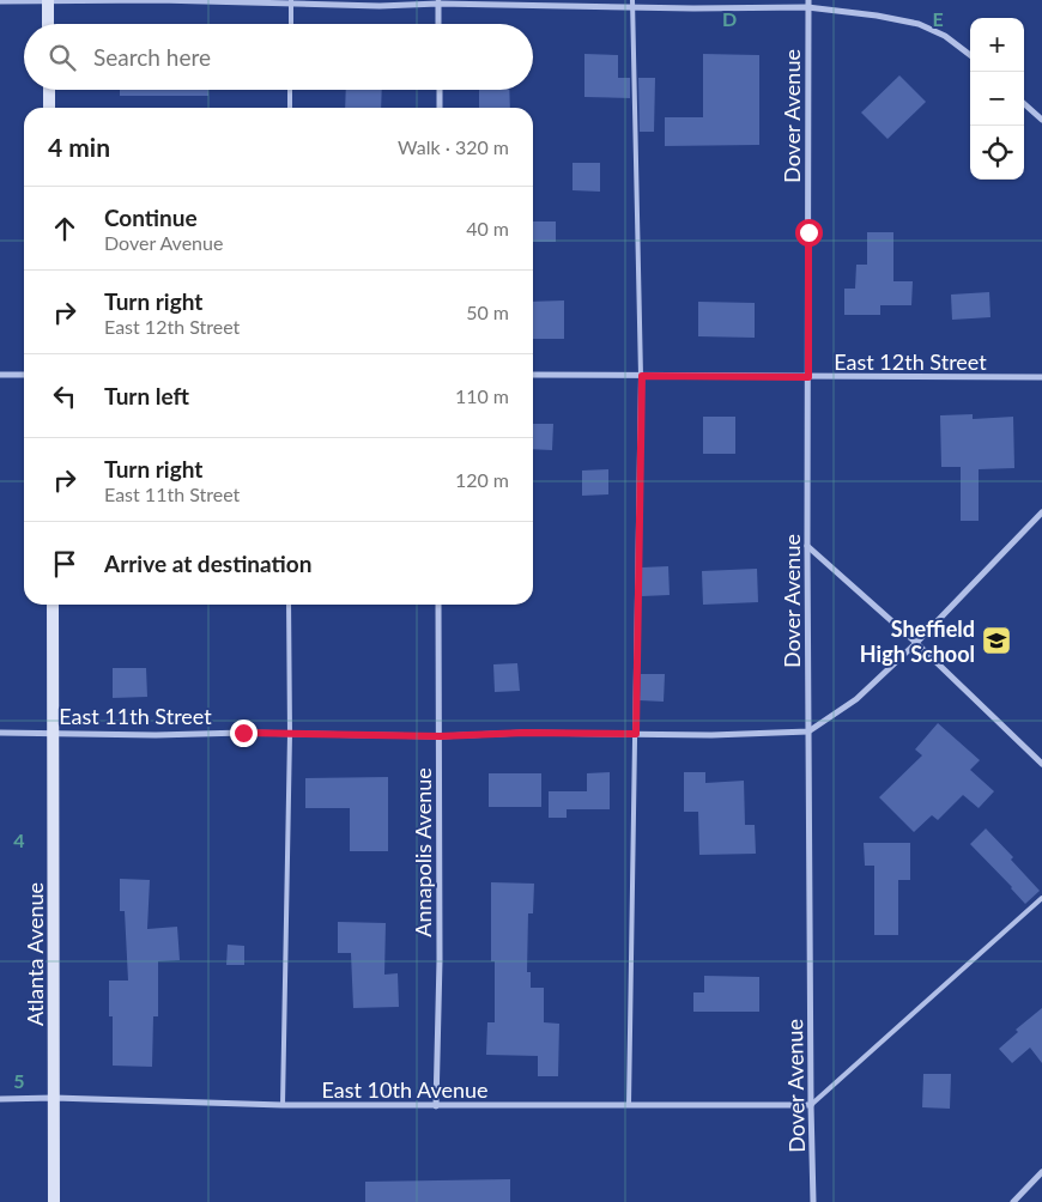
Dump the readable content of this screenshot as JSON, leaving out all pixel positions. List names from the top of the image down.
{
  "streets": {
    "street": [
      "Dover Avenue",
      "East 12th Street",
      "East 11th Street",
      "Annapolis Avenue",
      "Atlanta Avenue",
      "East 10th Avenue"
    ]
  },
  "crossings": [
    ["Dover Avenue", "East 12th Street"],
    ["Dover Avenue", "East 11th Street"],
    ["Dover Avenue", "East 10th Avenue"],
    ["East 11th Street", "Annapolis Avenue"],
    ["East 11th Street", "Atlanta Avenue"],
    ["Annapolis Avenue", "East 10th Avenue"],
    ["Atlanta Avenue", "East 10th Avenue"]
  ],
  "places": {
    "school or university": ["Sheffield High School"]
  },
  "page": {
    "map_buttons": ["+", "−"],
    "search": "Search here",
    "heading": ["4 min", "Walk · 320 m"],
    "list": [
      ["Continue", "Dover Avenue", "40 m"],
      ["Turn right", "East 12th Street", "50 m"],
      ["Turn left", "110 m"],
      ["Turn right", "East 11th Street", "120 m"],
      "Arrive at destination"
    ]
  },
  "grid": {
    "columns": ["D", "E"],
    "rows": ["4", "5"]
  }
}
